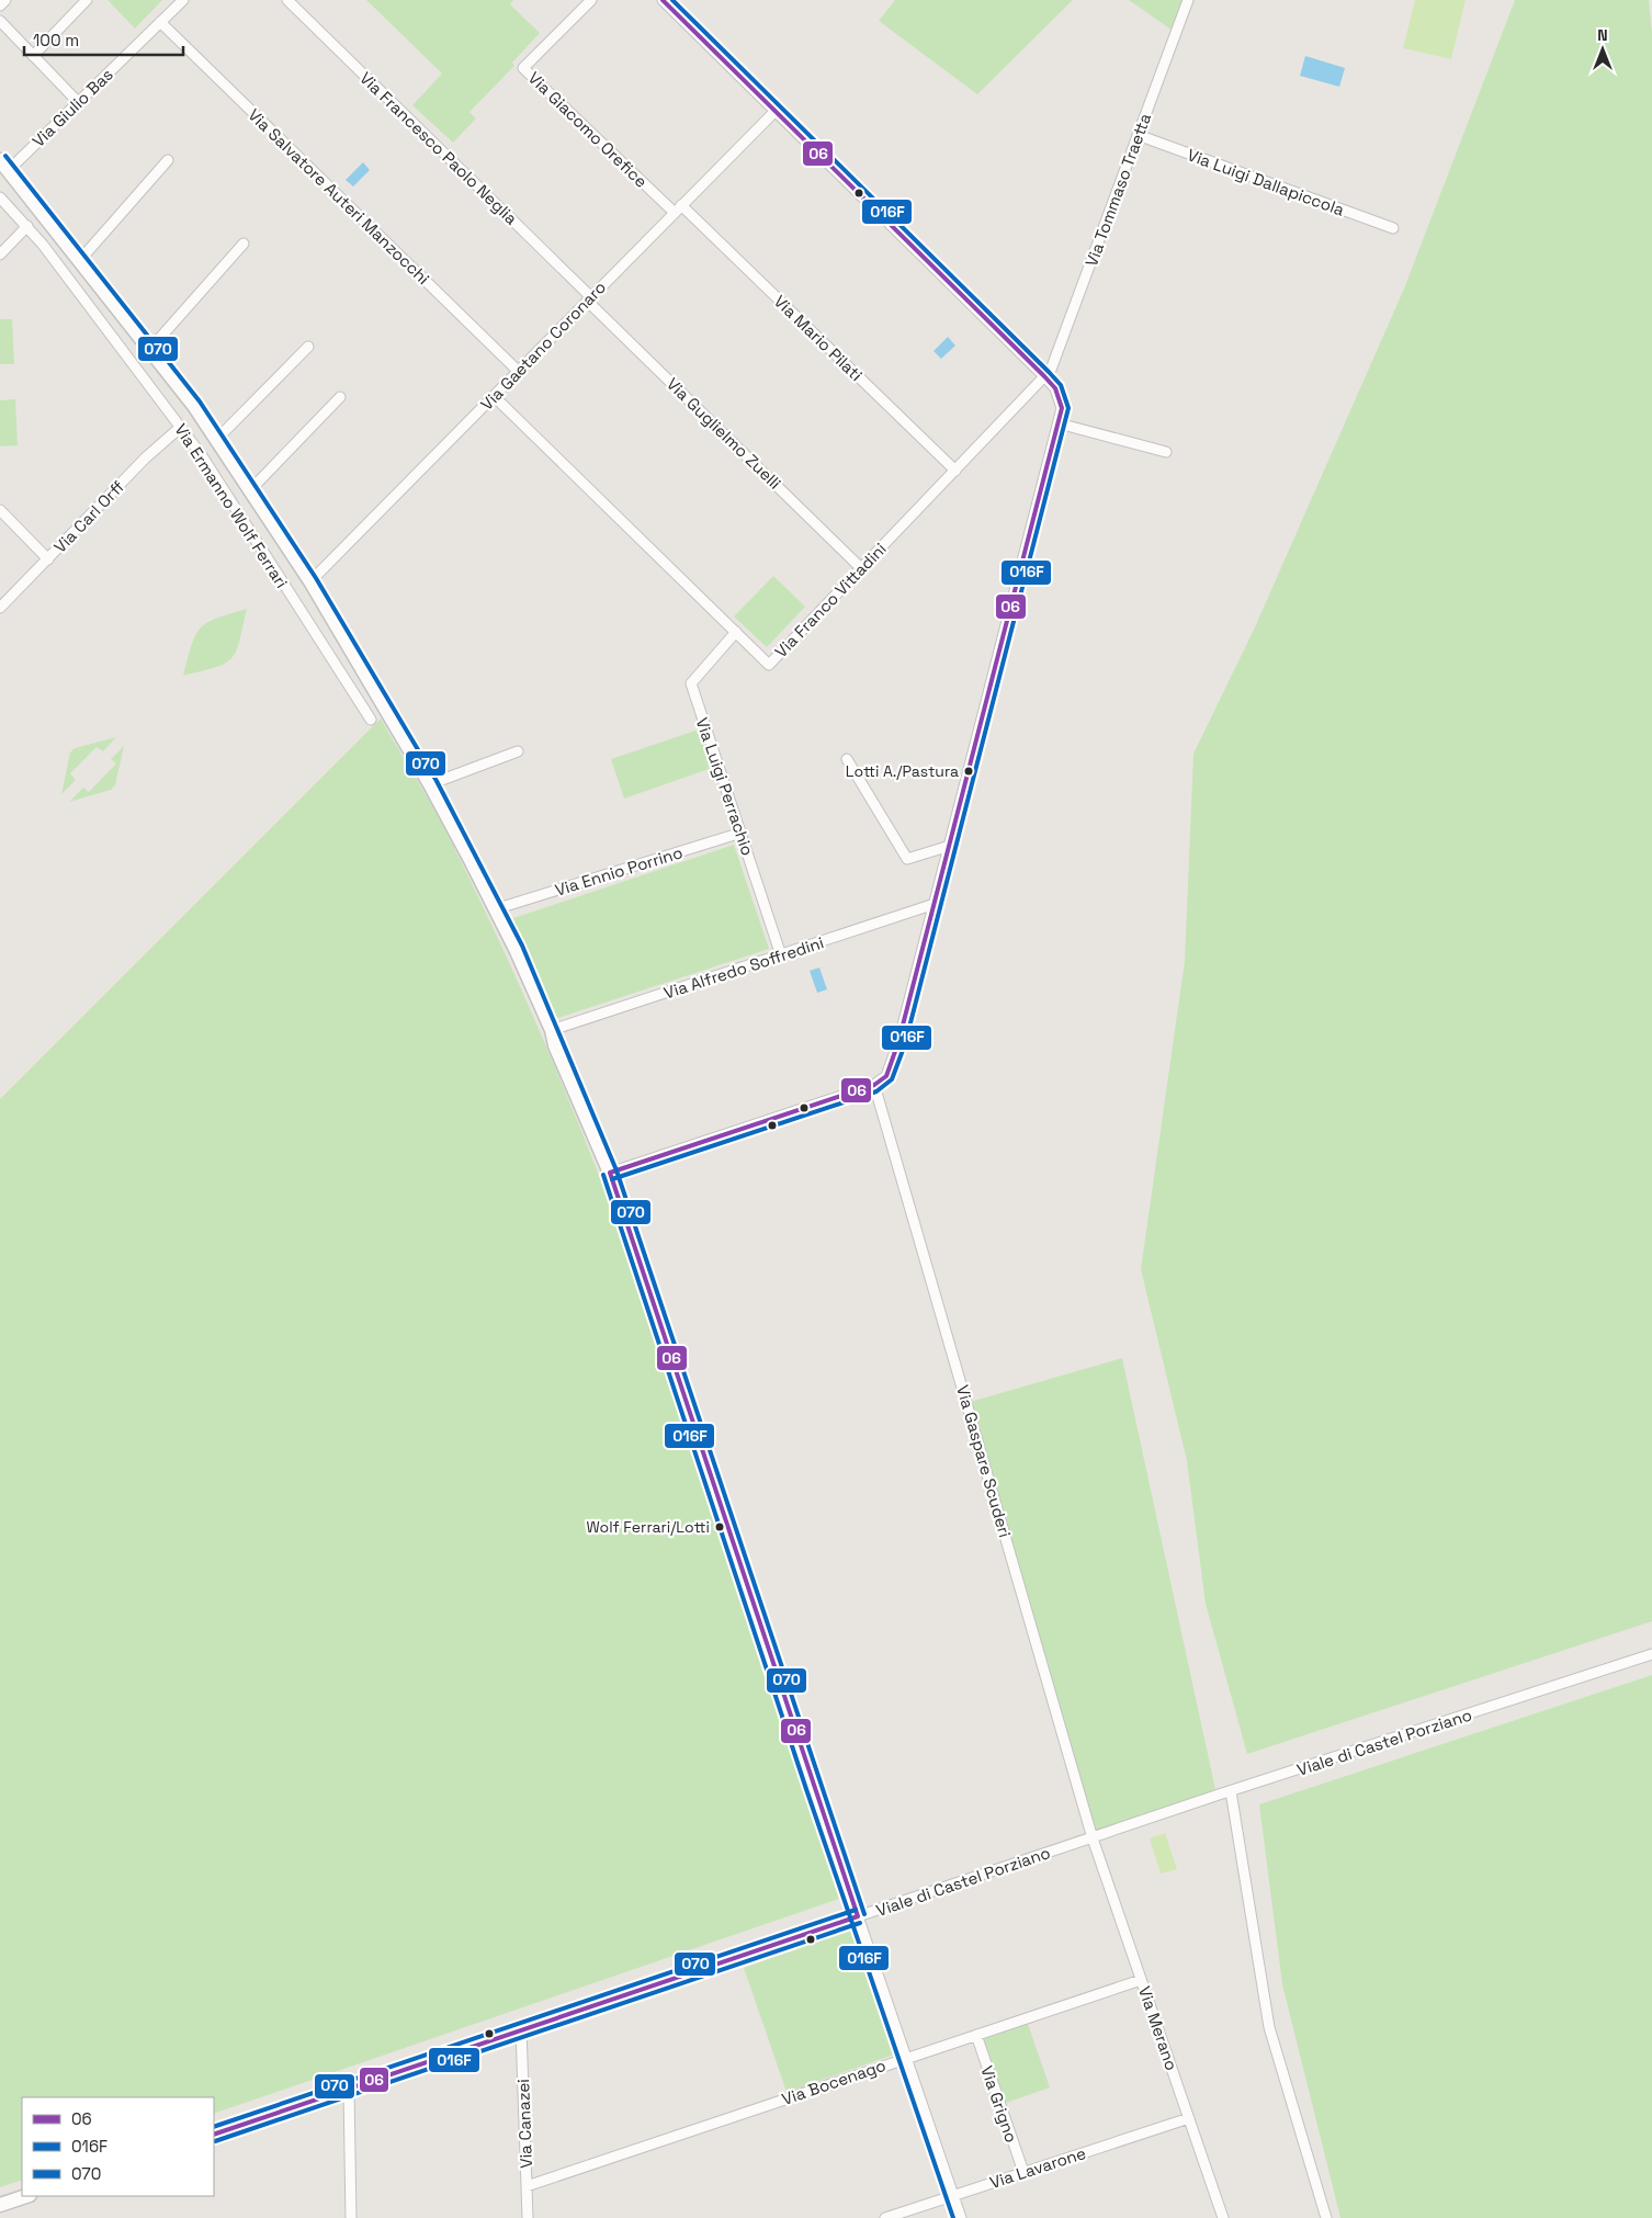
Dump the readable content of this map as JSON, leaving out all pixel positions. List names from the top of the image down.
{
  "streets": {
    "street": [
      "Via Giulio Bas",
      "Via Giacomo Orefice",
      "Via Francesco Paolo Neglia",
      "Via Luigi Dallapiccola",
      "Via Tommaso Traetta",
      "Via Salvatore Auteri Manzocchi",
      "Via Mario Pilati",
      "Via Gaetano Coronaro",
      "Via Guglielmo Zuelli",
      "Via Ermanno Wolf Ferrari",
      "Via Carl Orff",
      "Via Franco Vittadini",
      "Via Luigi Perrachio",
      "Via Ennio Porrino",
      "Via Alfredo Soffredini",
      "Via Gaspare Scuderi",
      "Viale di Castel Porziano",
      "Via Merano",
      "Via Bocenago",
      "Via Grigno",
      "Via Canazei",
      "Via Lavarone"
    ]
  },
  "crossings": [
    ["Via Giulio Bas", "Via Salvatore Auteri Manzocchi"],
    ["Via Giulio Bas", "Via Ermanno Wolf Ferrari"],
    ["Via Giacomo Orefice", "Via Mario Pilati"],
    ["Via Giacomo Orefice", "Via Gaetano Coronaro"],
    ["Via Francesco Paolo Neglia", "Via Gaetano Coronaro"],
    ["Via Francesco Paolo Neglia", "Via Guglielmo Zuelli"],
    ["Via Luigi Dallapiccola", "Via Tommaso Traetta"],
    ["Via Tommaso Traetta", "Via Franco Vittadini"],
    ["Via Salvatore Auteri Manzocchi", "Via Gaetano Coronaro"],
    ["Via Mario Pilati", "Via Gaetano Coronaro"],
    ["Via Mario Pilati", "Via Franco Vittadini"],
    ["Via Gaetano Coronaro", "Via Guglielmo Zuelli"],
    ["Via Gaetano Coronaro", "Via Ermanno Wolf Ferrari"],
    ["Via Gaetano Coronaro", "Via Franco Vittadini"],
    ["Via Guglielmo Zuelli", "Via Franco Vittadini"],
    ["Via Ermanno Wolf Ferrari", "Via Carl Orff"],
    ["Via Ermanno Wolf Ferrari", "Via Ennio Porrino"],
    ["Via Ermanno Wolf Ferrari", "Via Alfredo Soffredini"],
    ["Via Ermanno Wolf Ferrari", "Viale di Castel Porziano"],
    ["Via Franco Vittadini", "Via Luigi Perrachio"],
    ["Via Luigi Perrachio", "Via Ennio Porrino"],
    ["Via Luigi Perrachio", "Via Alfredo Soffredini"],
    ["Via Gaspare Scuderi", "Viale di Castel Porziano"],
    ["Via Gaspare Scuderi", "Via Merano"],
    ["Viale di Castel Porziano", "Via Merano"],
    ["Viale di Castel Porziano", "Via Canazei"],
    ["Via Merano", "Via Bocenago"],
    ["Via Merano", "Via Lavarone"],
    ["Via Bocenago", "Via Grigno"],
    ["Via Bocenago", "Via Canazei"],
    ["Via Grigno", "Via Lavarone"]
  ],
  "places": ["Lotti A./Pastura", "Wolf Ferrari/Lotti"],
  "lines": ["transit line 06", "transit line 016F", "transit line 070"],
  "legend": ["06", "016F", "070"],
  "scale_bar": "100 m",
  "north": "top"
}
